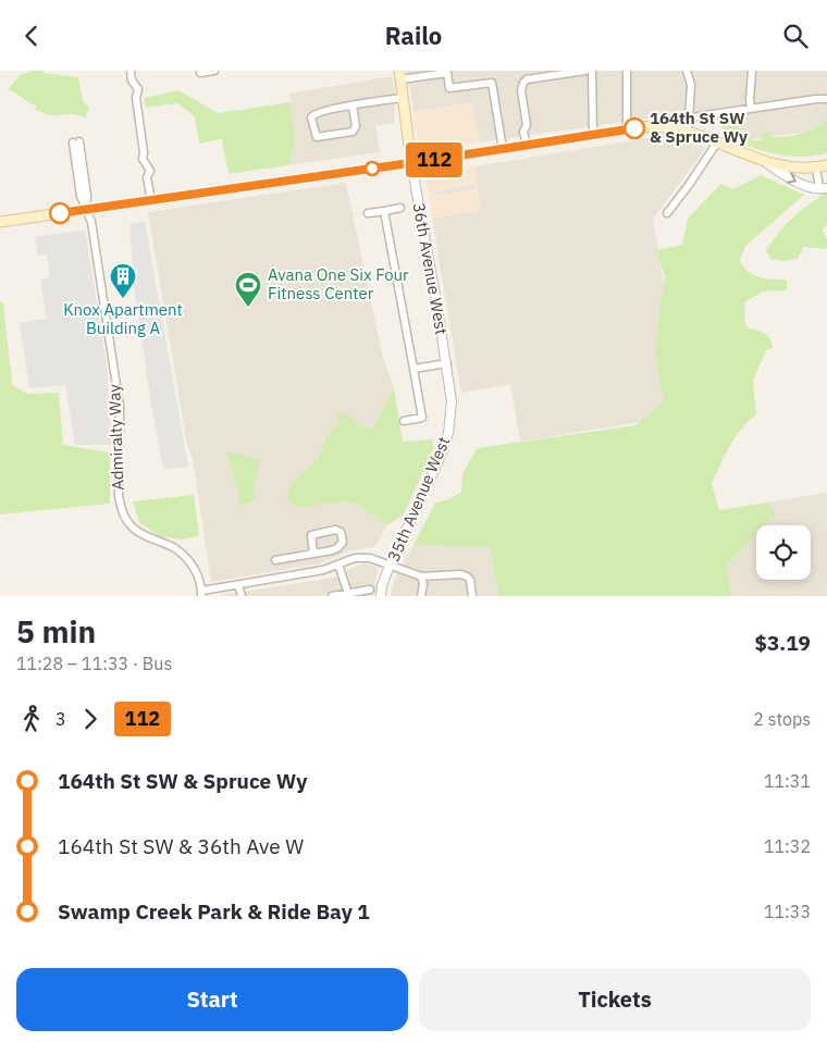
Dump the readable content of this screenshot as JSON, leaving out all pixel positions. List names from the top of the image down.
{
  "streets": {
    "main road": ["36th Avenue West"],
    "street": ["Admiralty Way", "35th Avenue West"]
  },
  "crossings": [
    ["36th Avenue West", "35th Avenue West"]
  ],
  "places": {
    "other": ["164th St SW & Spruce Wy"],
    "building": ["Knox Apartment Building A"],
    "sports": ["Avana One Six Four Fitness Center"]
  },
  "lines": ["bus line 112"],
  "page": {
    "header": "Railo",
    "on_map": "112",
    "heading": ["5 min", "11:28 – 11:33 · Bus", "$3.19"],
    "legs": ["3", "112", "2 stops"],
    "list": [
      {
        "name": "164th St SW & Spruce Wy",
        "value": "11:31"
      },
      {
        "name": "164th St SW & 36th Ave W",
        "value": "11:32"
      },
      {
        "name": "Swamp Creek Park & Ride Bay 1",
        "value": "11:33"
      }
    ],
    "buttons": ["Start", "Tickets"]
  }
}
